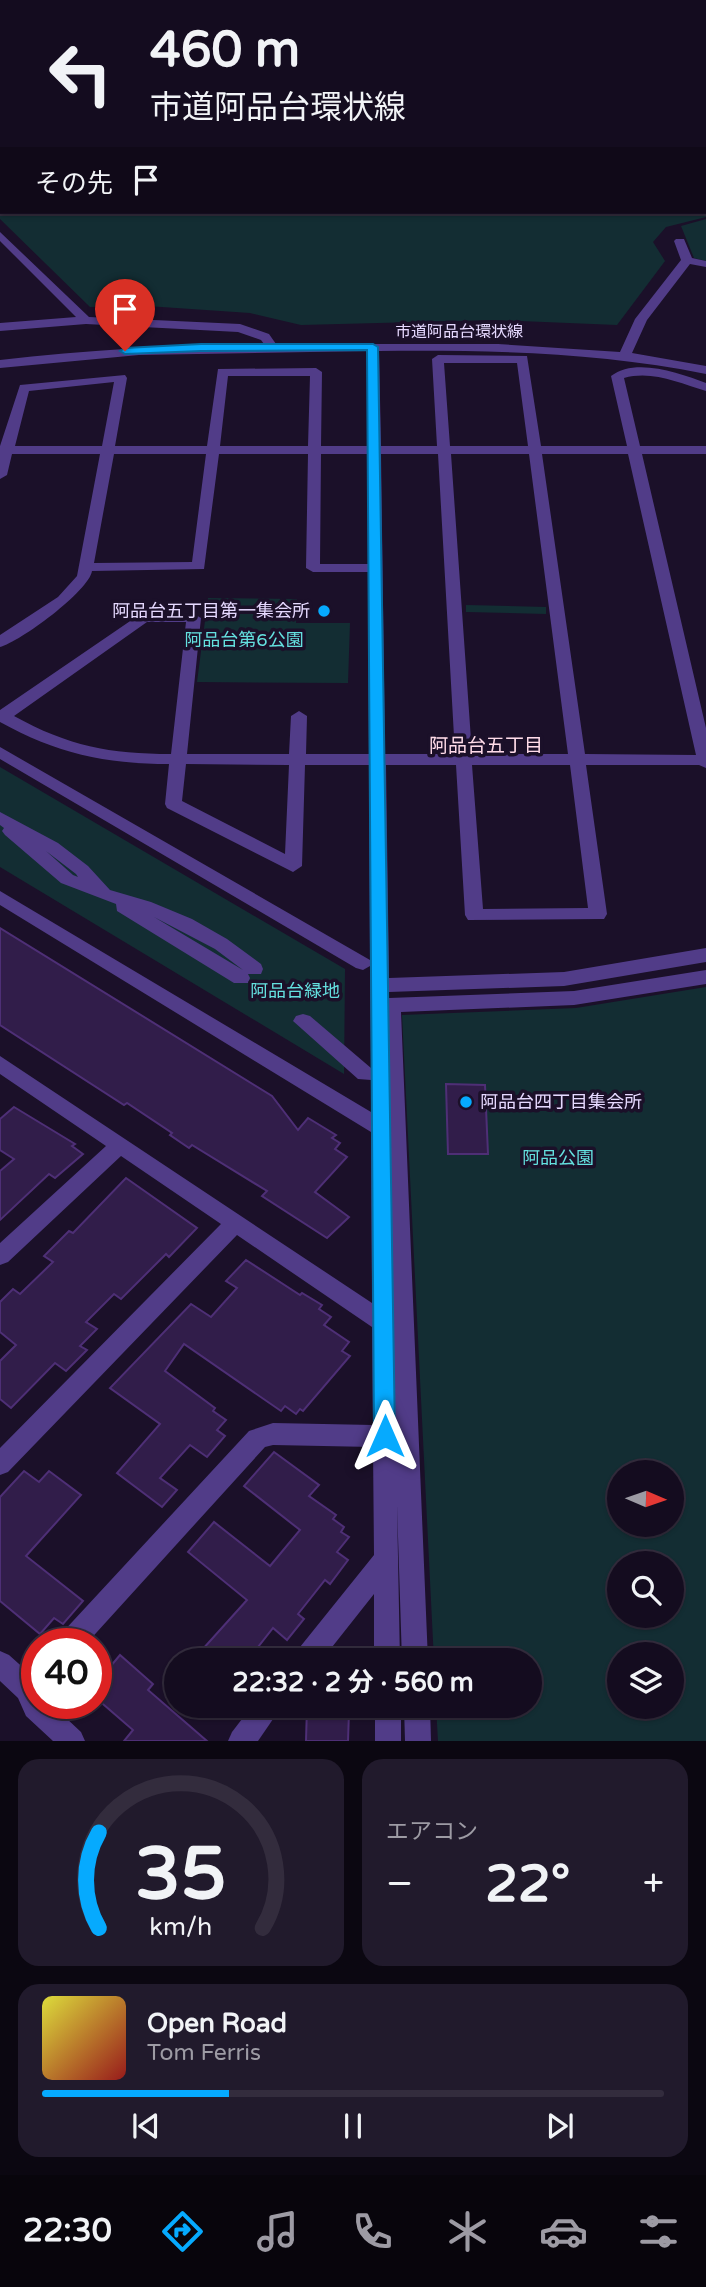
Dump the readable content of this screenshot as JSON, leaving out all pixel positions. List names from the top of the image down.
{
  "streets": {
    "street": ["市道阿品台環状線"]
  },
  "districts": ["阿品台五丁目"],
  "parks": ["阿品台第6公園", "阿品台緑地", "阿品公園"],
  "places": ["阿品台五丁目第一集会所", "阿品台四丁目集会所"],
  "north": "right",
  "page": {
    "turn": ["460 m", "市道阿品台環状線"],
    "then": "その先",
    "limit": "40",
    "trip": "22:32 · 2 分 · 560 m",
    "tile": "エアコン",
    "heat": ["−", "22°", "+"],
    "song": ["Open Road", "Tom Ferris"],
    "tabs": "22:30",
    "gauge": ["35", "km/h"]
  }
}
